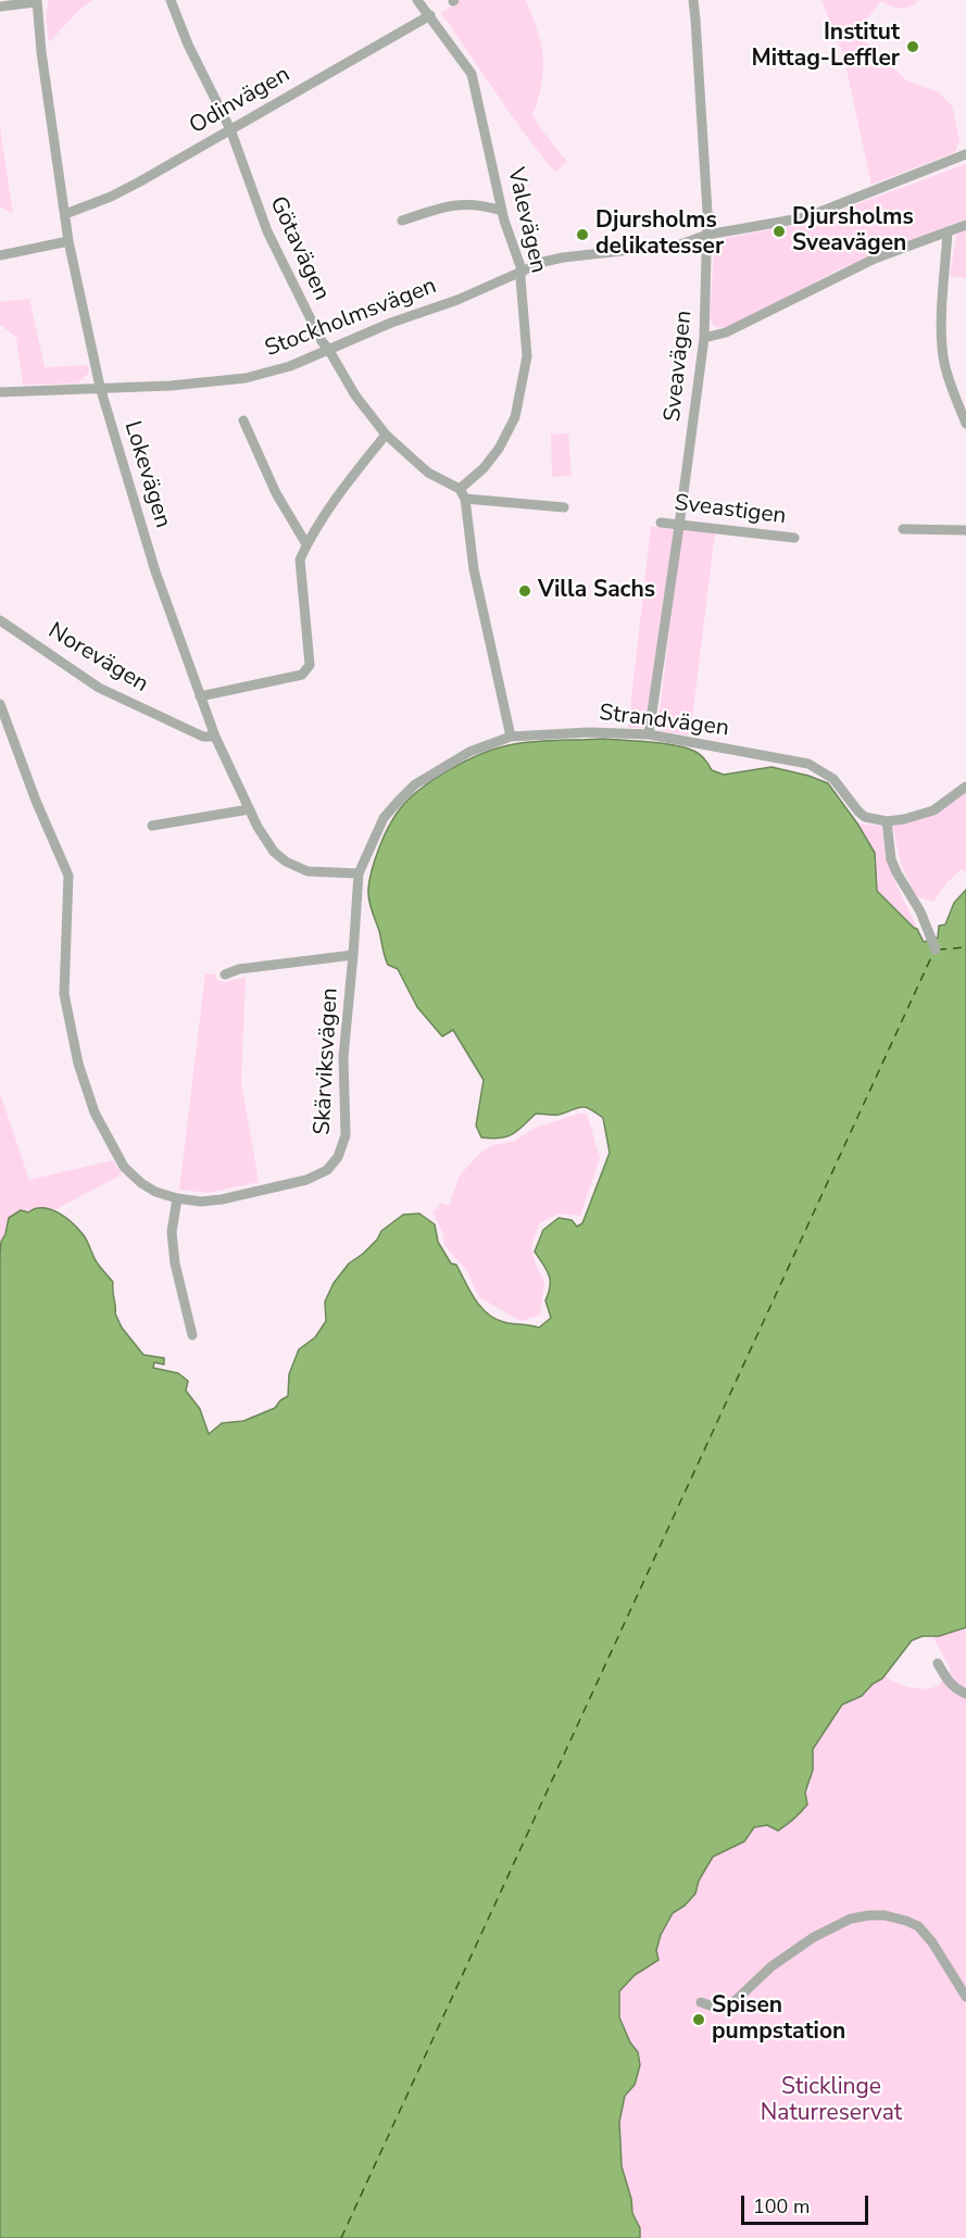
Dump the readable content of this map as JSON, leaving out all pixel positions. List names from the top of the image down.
{
  "streets": {
    "street": [
      "Odinvägen",
      "Valevägen",
      "Götavägen",
      "Stockholmsvägen",
      "Sveavägen",
      "Lokevägen",
      "Sveastigen",
      "Norevägen",
      "Strandvägen",
      "Skärviksvägen"
    ]
  },
  "crossings": [
    ["Odinvägen", "Valevägen"],
    ["Odinvägen", "Götavägen"],
    ["Odinvägen", "Lokevägen"],
    ["Valevägen", "Götavägen"],
    ["Valevägen", "Stockholmsvägen"],
    ["Götavägen", "Stockholmsvägen"],
    ["Stockholmsvägen", "Sveavägen"],
    ["Stockholmsvägen", "Lokevägen"],
    ["Sveavägen", "Sveastigen"],
    ["Sveavägen", "Strandvägen"],
    ["Lokevägen", "Norevägen"],
    ["Lokevägen", "Strandvägen"],
    ["Lokevägen", "Skärviksvägen"],
    ["Strandvägen", "Skärviksvägen"]
  ],
  "parks": ["Sticklinge Naturreservat"],
  "places": [
    "Institut Mittag-Leffler",
    "Djursholms Sveavägen",
    "Djursholms delikatesser",
    "Villa Sachs",
    "Spisen pumpstation"
  ],
  "scale_bar": "100 m"
}
